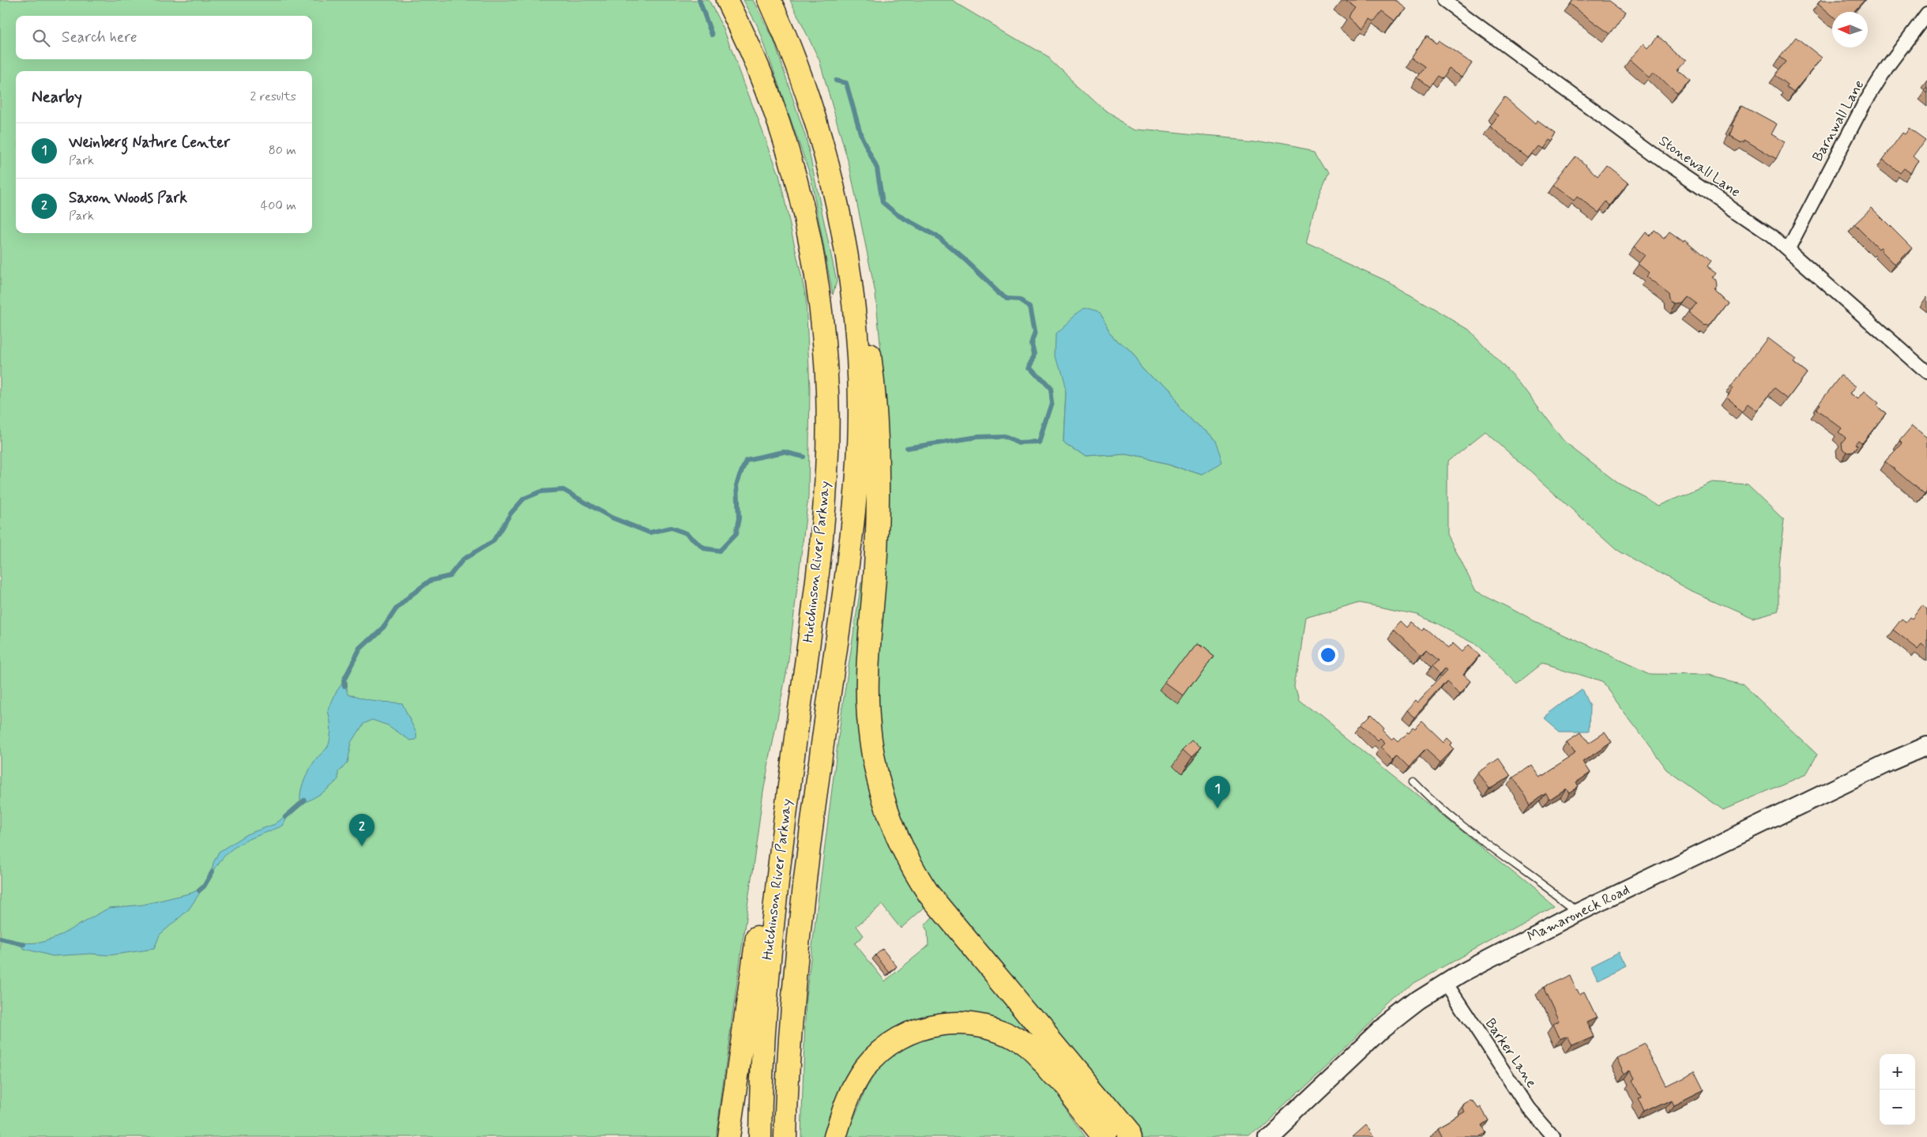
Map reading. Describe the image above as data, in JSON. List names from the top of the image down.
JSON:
{
  "streets": {
    "highway": ["Hutchinson River Parkway"],
    "street": [
      "Barnwall Lane",
      "Stonewall Lane",
      "Mamaroneck Road",
      "Barker Lane"
    ]
  },
  "crossings": [
    ["Barnwall Lane", "Stonewall Lane"],
    ["Mamaroneck Road", "Barker Lane"]
  ],
  "north": "left",
  "page": {
    "search": "Search here",
    "heading": ["Nearby", "2 results"],
    "list": [
      {
        "mark": "1",
        "name": "Weinberg Nature Center",
        "note": "Park",
        "value": "80 m"
      },
      {
        "mark": "2",
        "name": "Saxon Woods Park",
        "note": "Park",
        "value": "400 m"
      }
    ],
    "pins": ["1", "2"],
    "map_buttons": ["+", "−"]
  }
}
